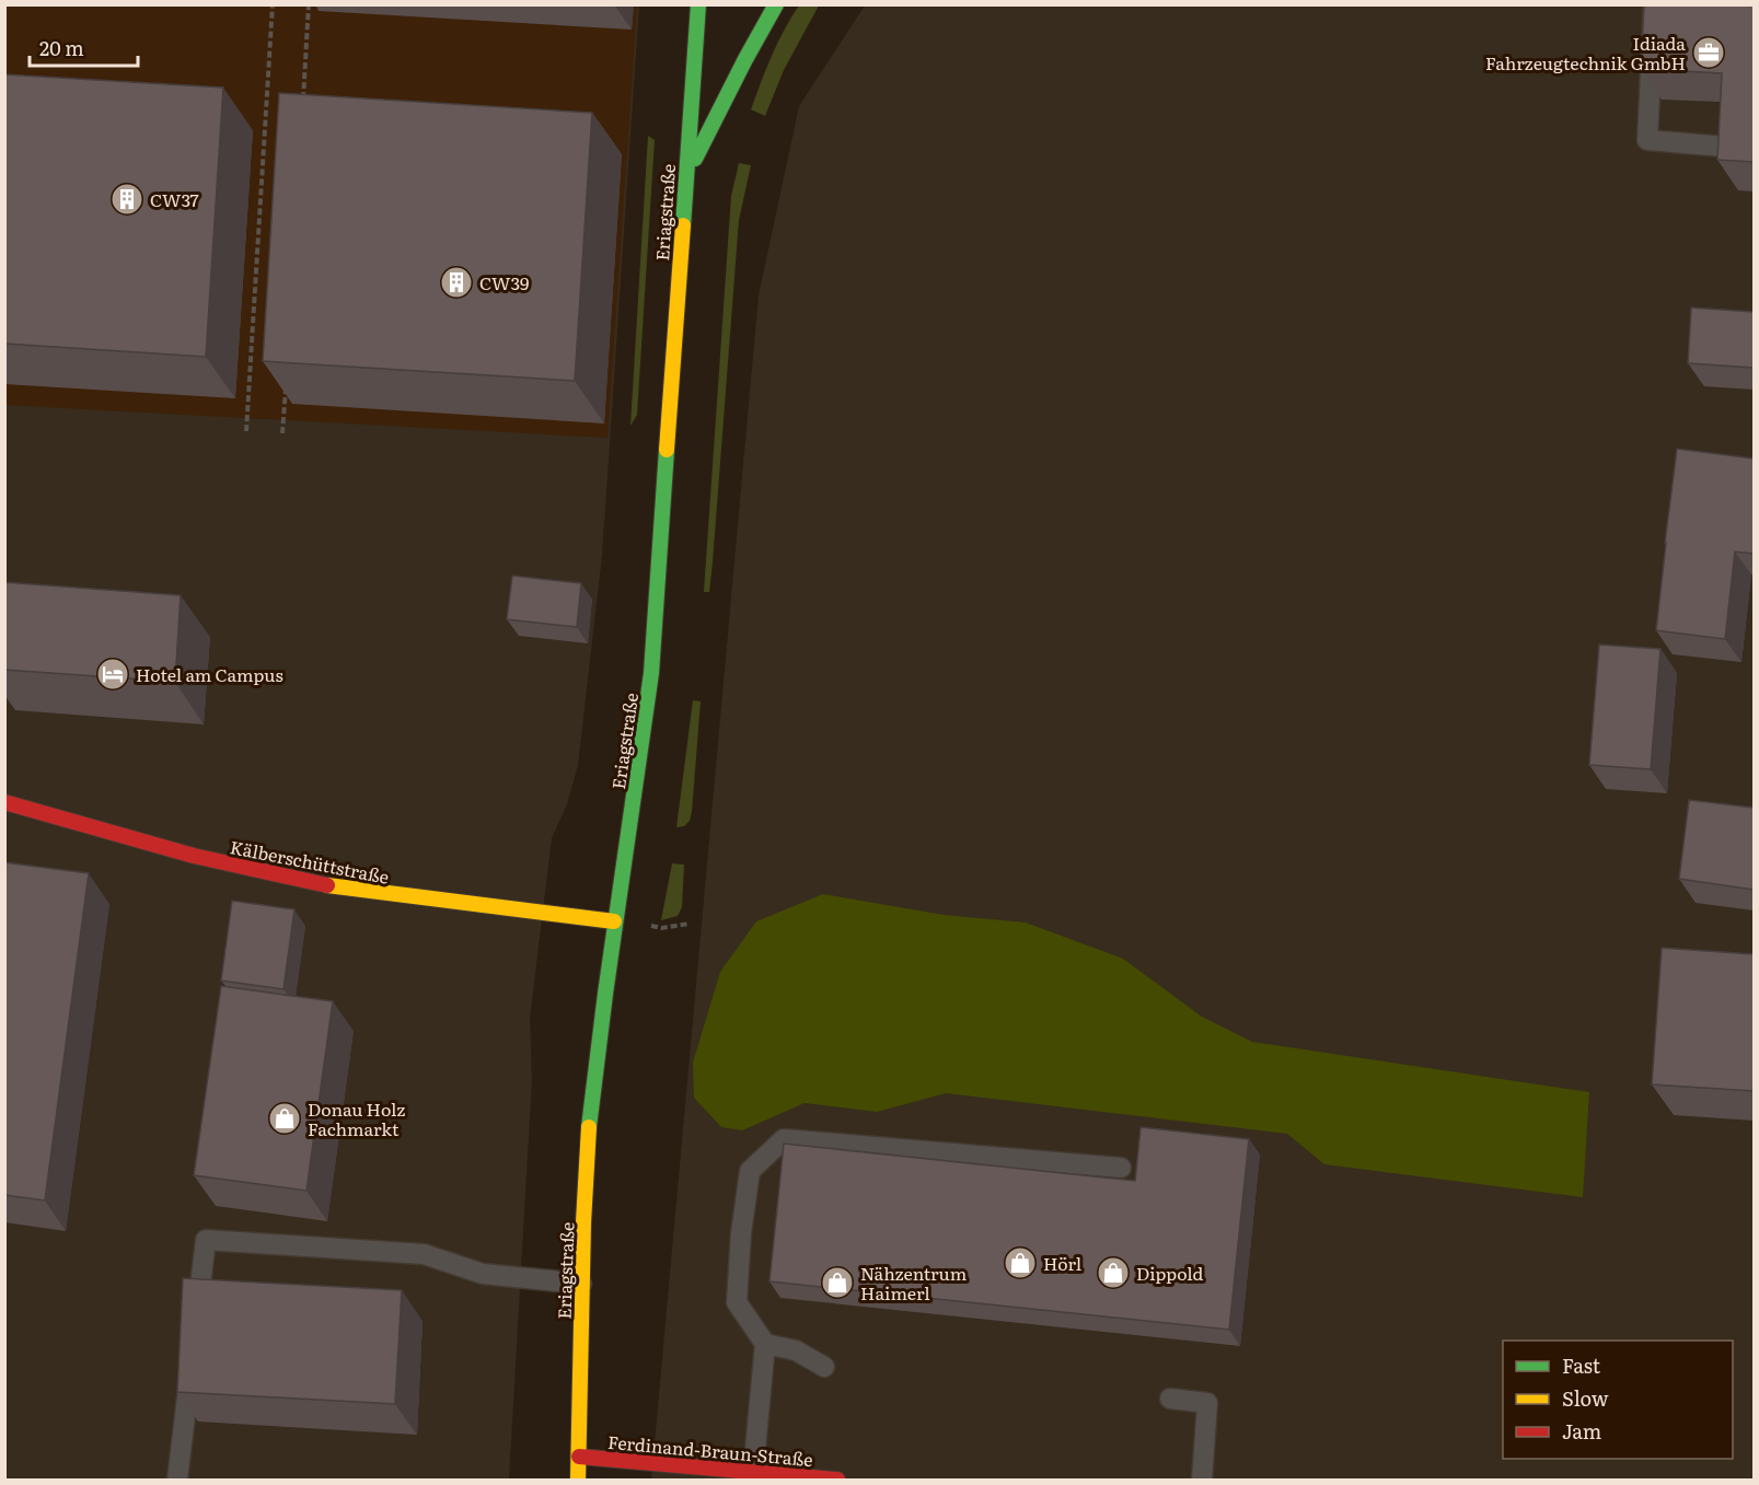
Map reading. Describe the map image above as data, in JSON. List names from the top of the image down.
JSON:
{
  "streets": {
    "street": ["Eriagstraße", "Kälberschüttstraße", "Ferdinand-Braun-Straße"]
  },
  "crossings": [
    ["Eriagstraße", "Kälberschüttstraße"],
    ["Eriagstraße", "Ferdinand-Braun-Straße"]
  ],
  "places": {
    "office": ["Idiada Fahrzeugtechnik GmbH"],
    "building": ["CW37", "CW39"],
    "hotel": ["Hotel am Campus"],
    "shop": [
      "Donau Holz Fachmarkt",
      "Hörl",
      "Dippold",
      "Nähzentrum Haimerl"
    ]
  },
  "legend": ["Fast", "Slow", "Jam"],
  "scale_bar": "20 m"
}
